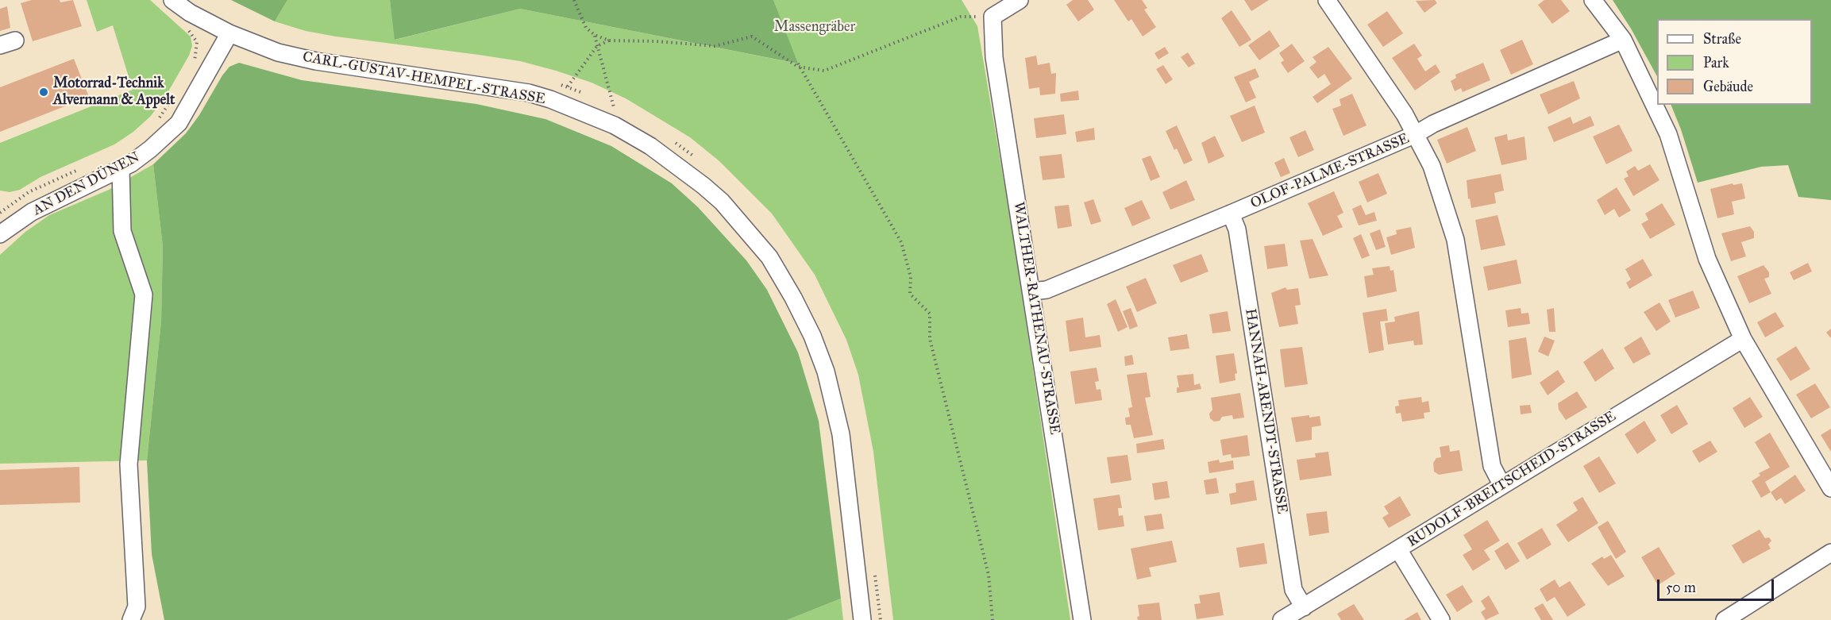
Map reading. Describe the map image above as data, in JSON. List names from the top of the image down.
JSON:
{
  "streets": {
    "street": [
      "CARL-GUSTAV-HEMPEL-STRASSE",
      "OLOF-PALME-STRASSE",
      "AN DEN DÜNEN",
      "WALTHER-RATHENAU-STRASSE",
      "HANNAH-ARENDT-STRASSE",
      "RUDOLF-BREITSCHEID-STRASSE"
    ]
  },
  "crossings": [
    ["CARL-GUSTAV-HEMPEL-STRASSE", "AN DEN DÜNEN"],
    ["OLOF-PALME-STRASSE", "WALTHER-RATHENAU-STRASSE"],
    ["OLOF-PALME-STRASSE", "HANNAH-ARENDT-STRASSE"],
    ["HANNAH-ARENDT-STRASSE", "RUDOLF-BREITSCHEID-STRASSE"]
  ],
  "parks": ["Massengräber"],
  "places": ["Motorrad-Technik Alvermann & Appelt"],
  "legend": ["Straße", "Park", "Gebäude"],
  "scale_bar": "50 m"
}
